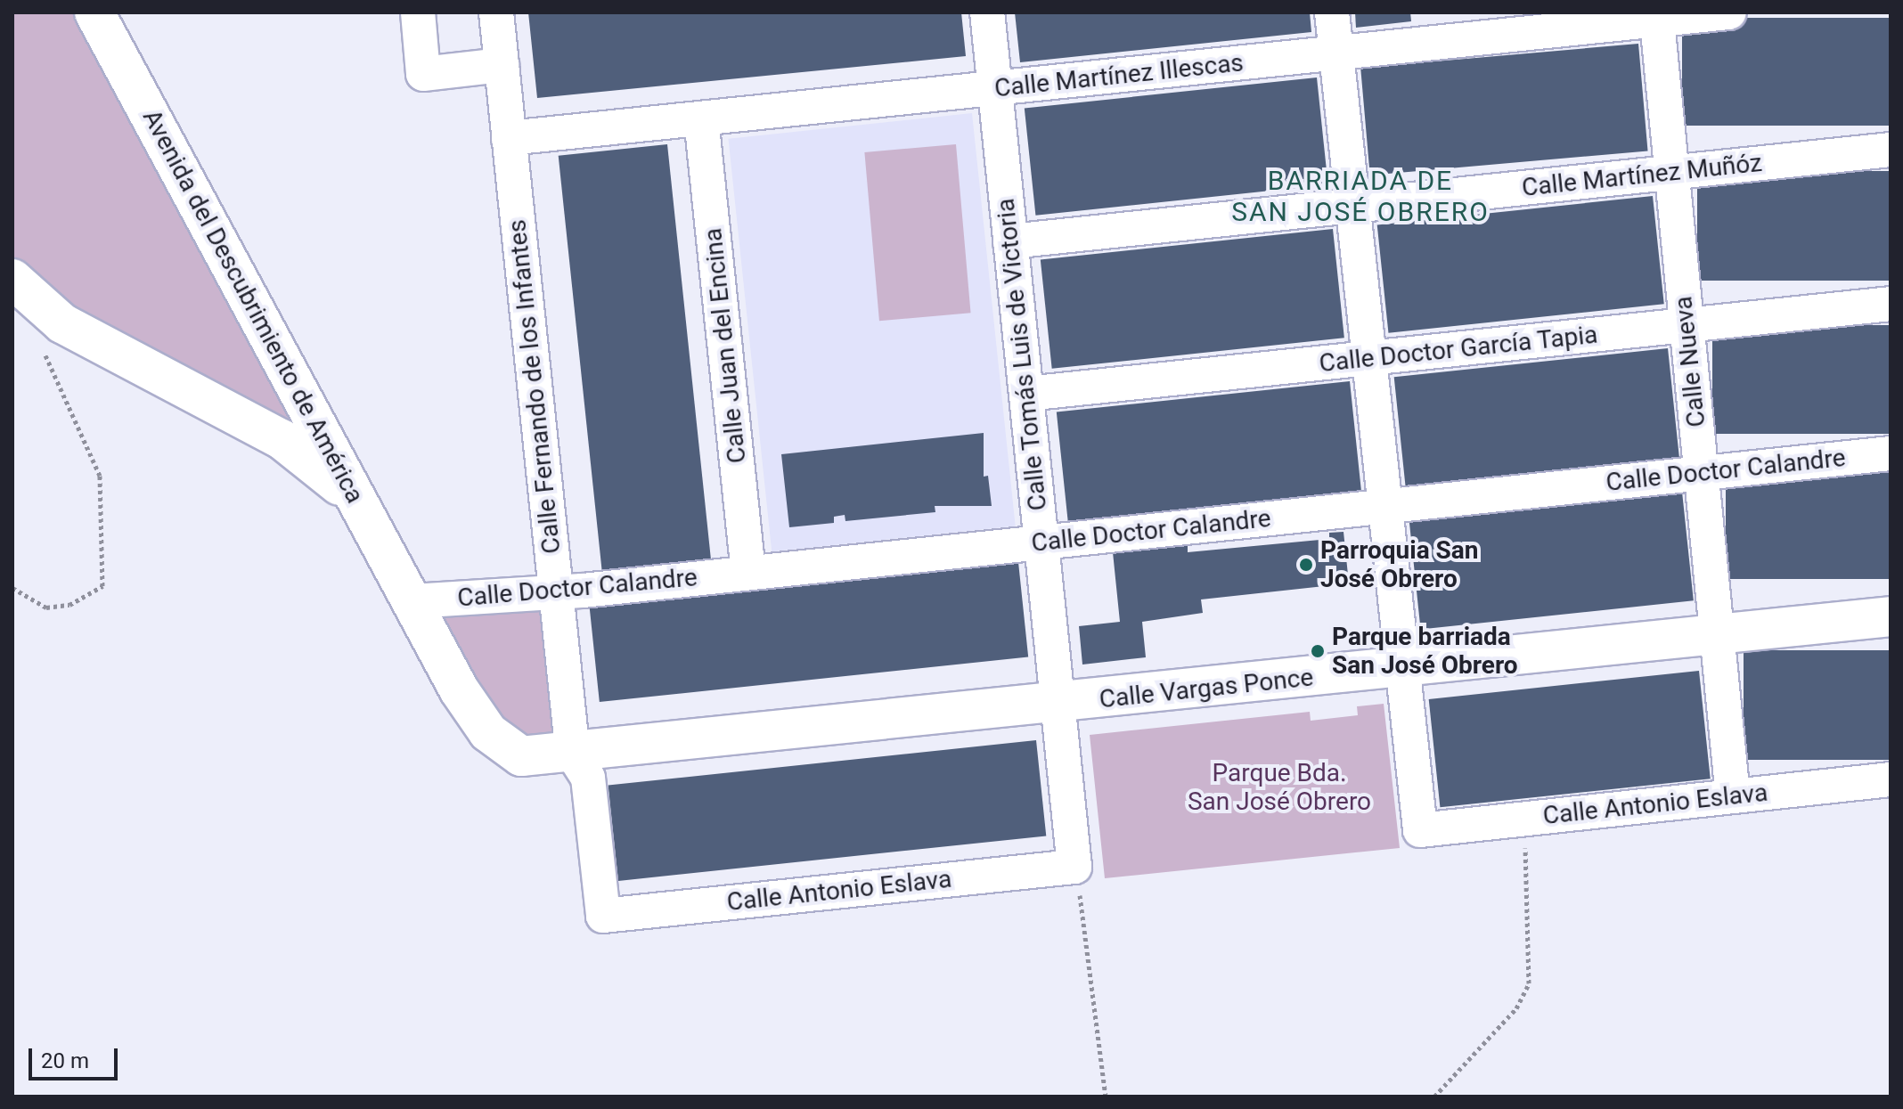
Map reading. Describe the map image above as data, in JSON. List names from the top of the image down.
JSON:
{
  "streets": {
    "street": [
      "Calle Martínez Illescas",
      "Calle Martínez Muñóz",
      "Avenida del Descubrimiento de América",
      "Calle Juan del Encina",
      "Calle Doctor García Tapia",
      "Calle Tomás Luis de Victoria",
      "Calle Nueva",
      "Calle Fernando de los Infantes",
      "Calle Doctor Calandre",
      "Calle Vargas Ponce",
      "Calle Antonio Eslava"
    ]
  },
  "crossings": [
    ["Calle Martínez Illescas", "Calle Juan del Encina"],
    ["Calle Martínez Illescas", "Calle Tomás Luis de Victoria"],
    ["Calle Martínez Illescas", "Calle Nueva"],
    ["Calle Martínez Illescas", "Calle Fernando de los Infantes"],
    ["Calle Martínez Muñóz", "Calle Tomás Luis de Victoria"],
    ["Calle Martínez Muñóz", "Calle Nueva"],
    ["Avenida del Descubrimiento de América", "Calle Doctor Calandre"],
    ["Avenida del Descubrimiento de América", "Calle Vargas Ponce"],
    ["Calle Juan del Encina", "Calle Doctor Calandre"],
    ["Calle Doctor García Tapia", "Calle Tomás Luis de Victoria"],
    ["Calle Doctor García Tapia", "Calle Nueva"],
    ["Calle Tomás Luis de Victoria", "Calle Doctor Calandre"],
    ["Calle Tomás Luis de Victoria", "Calle Vargas Ponce"],
    ["Calle Tomás Luis de Victoria", "Calle Antonio Eslava"],
    ["Calle Nueva", "Calle Doctor Calandre"],
    ["Calle Nueva", "Calle Vargas Ponce"],
    ["Calle Nueva", "Calle Antonio Eslava"],
    ["Calle Fernando de los Infantes", "Calle Doctor Calandre"],
    ["Calle Fernando de los Infantes", "Calle Vargas Ponce"],
    ["Calle Fernando de los Infantes", "Calle Antonio Eslava"],
    ["Calle Vargas Ponce", "Calle Antonio Eslava"]
  ],
  "districts": ["BARRIADA DE SAN JOSÉ OBRERO"],
  "parks": ["Parque Bda. San José Obrero"],
  "places": ["Parroquia San José Obrero", "Parque barriada San José Obrero"],
  "scale_bar": "20 m"
}
